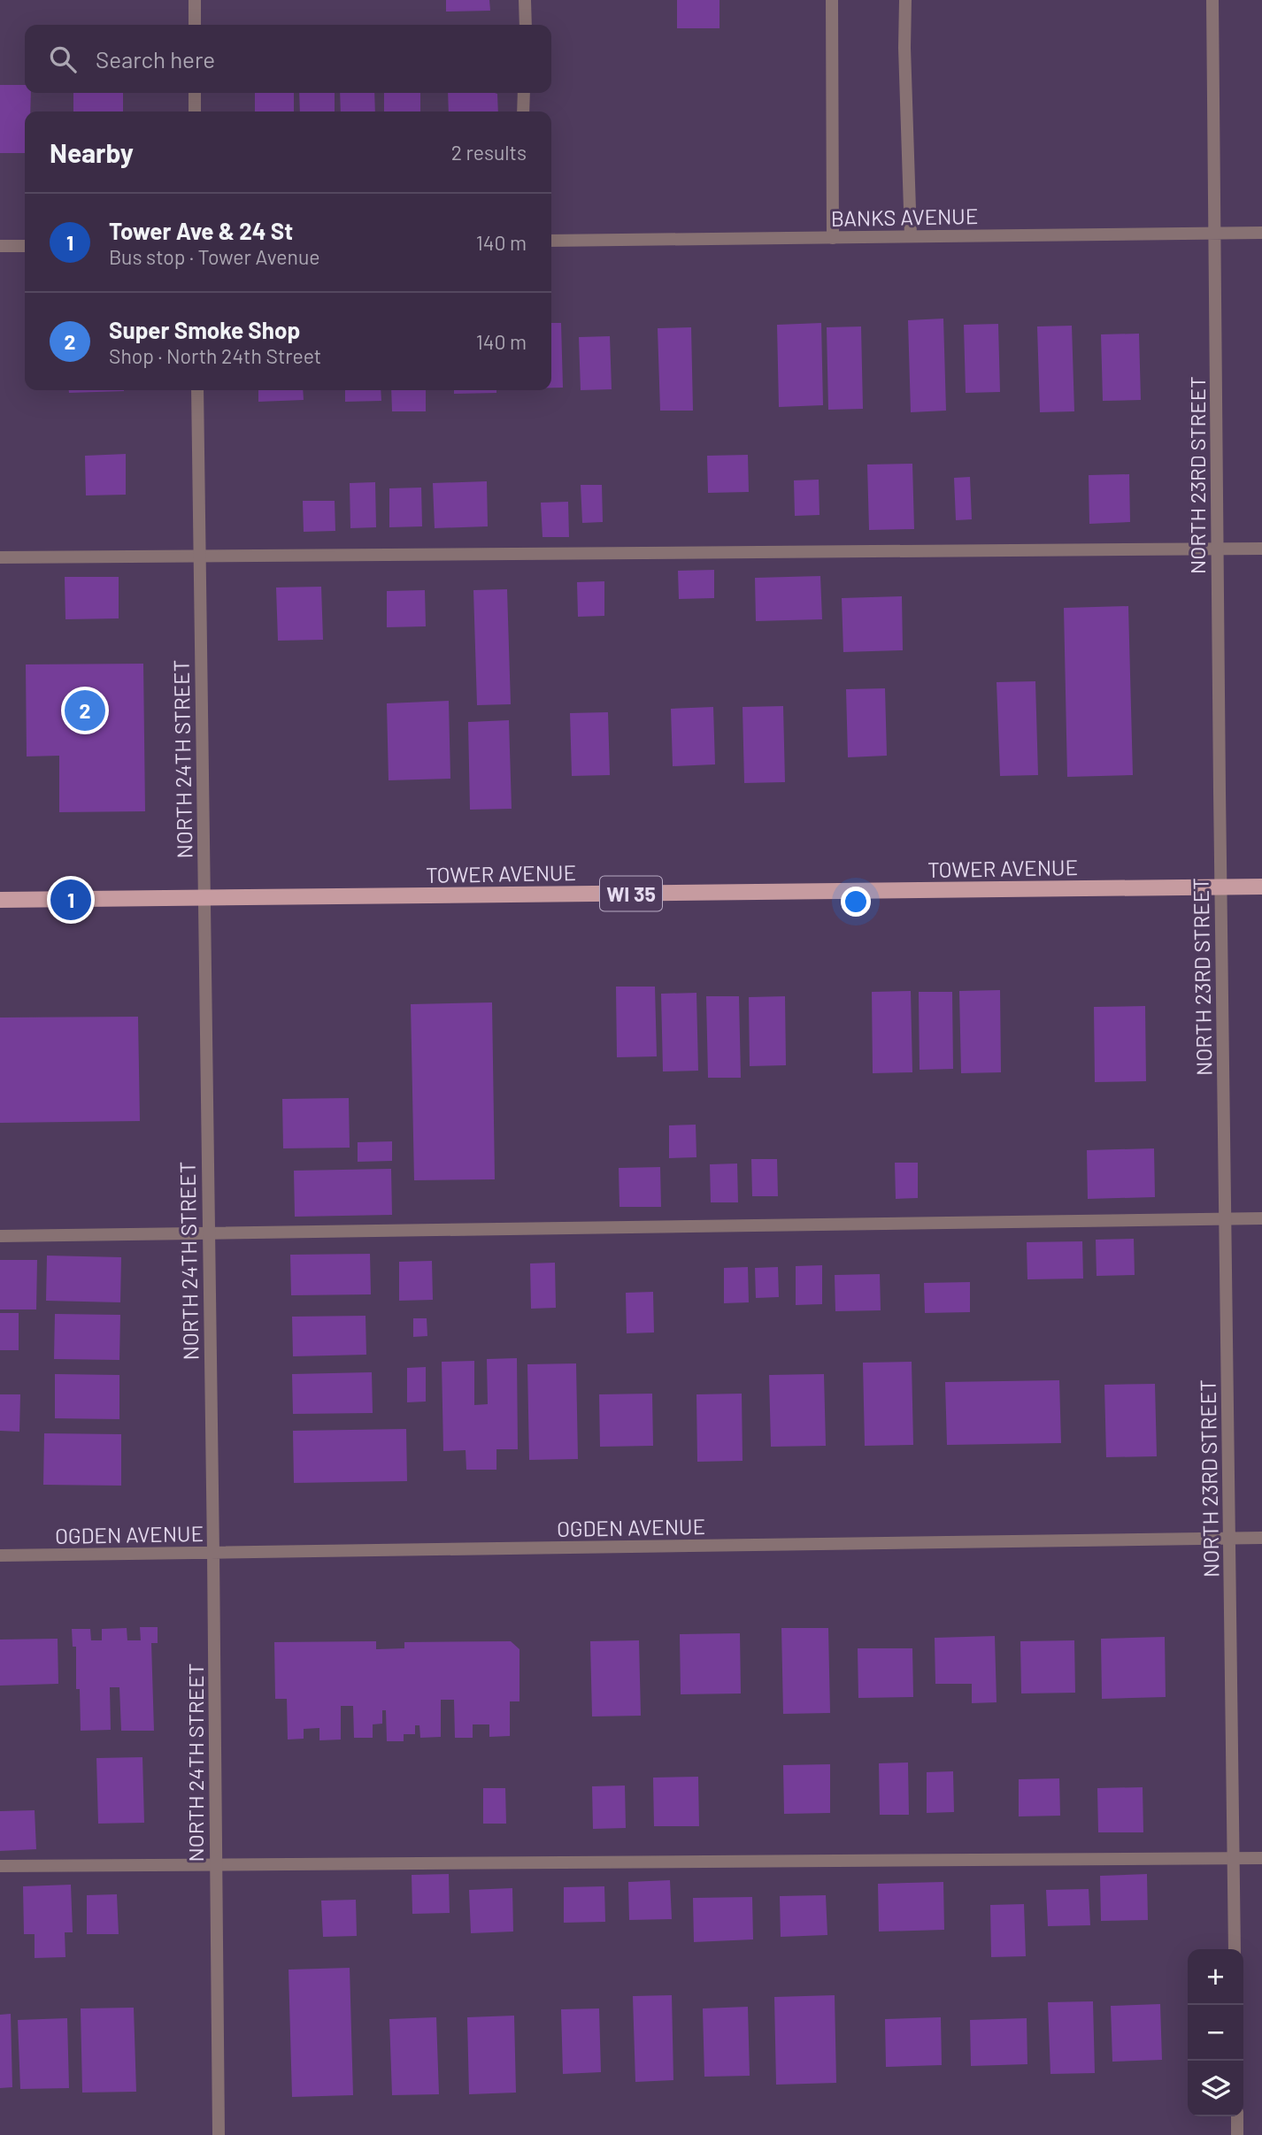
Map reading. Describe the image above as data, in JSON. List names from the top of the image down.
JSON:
{
  "streets": {
    "main road": ["TOWER AVENUE", "WI 35"],
    "street": [
      "BANKS AVENUE",
      "NORTH 23RD STREET",
      "NORTH 24TH STREET",
      "OGDEN AVENUE"
    ]
  },
  "crossings": [
    ["BANKS AVENUE", "NORTH 23RD STREET"],
    ["NORTH 23RD STREET", "TOWER AVENUE"],
    ["NORTH 23RD STREET", "OGDEN AVENUE"],
    ["NORTH 24TH STREET", "TOWER AVENUE"],
    ["NORTH 24TH STREET", "OGDEN AVENUE"]
  ],
  "page": {
    "search": "Search here",
    "heading": ["Nearby", "2 results"],
    "list": [
      {
        "mark": "1",
        "name": "Tower Ave & 24 St",
        "note": "Bus stop · Tower Avenue",
        "value": "140 m"
      },
      {
        "mark": "2",
        "name": "Super Smoke Shop",
        "note": "Shop · North 24th Street",
        "value": "140 m"
      }
    ],
    "pins": ["2", "1"],
    "map_buttons": ["+", "−"]
  }
}
